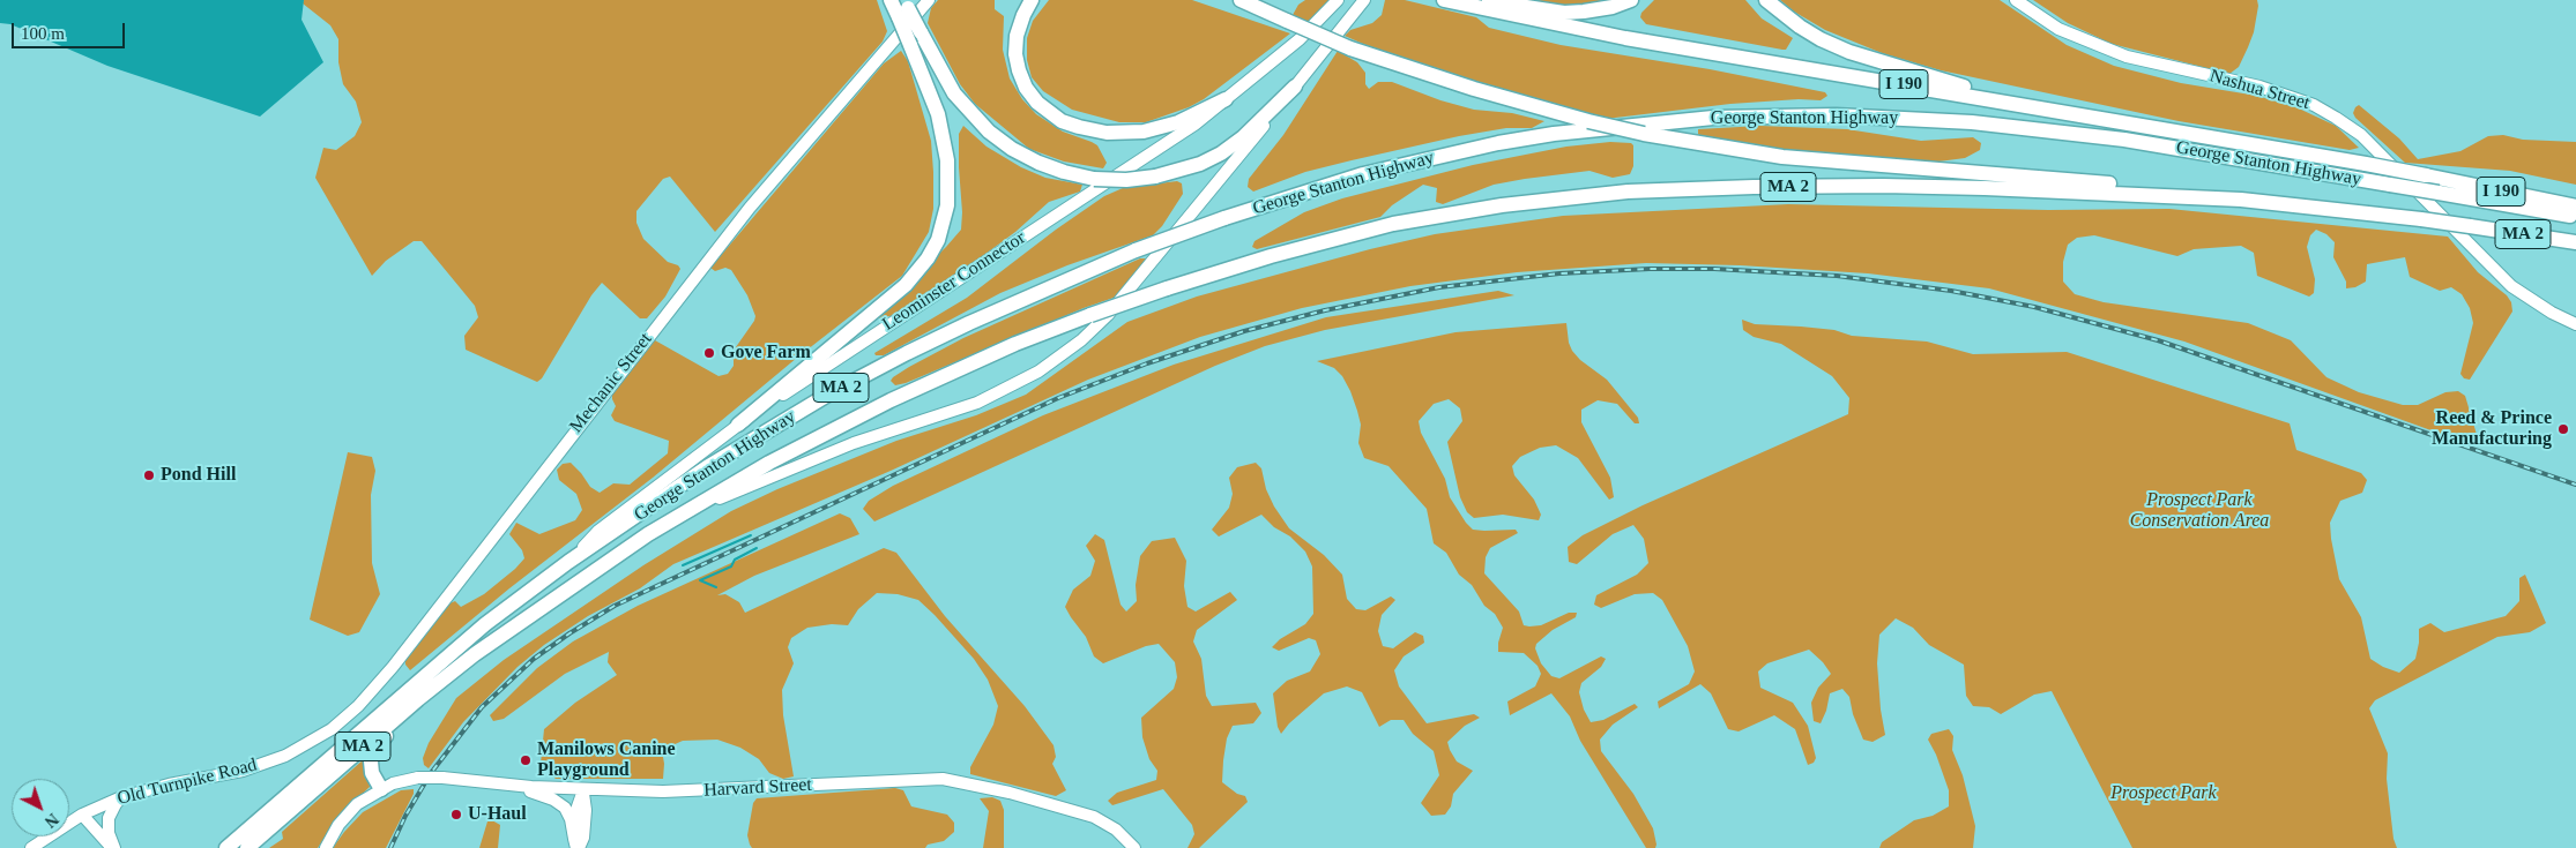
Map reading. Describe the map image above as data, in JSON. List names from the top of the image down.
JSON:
{
  "streets": {
    "highway": ["I 190", "George Stanton Highway", "MA 2"],
    "main road": [
      "Nashua Street",
      "Leominster Connector",
      "Mechanic Street",
      "Old Turnpike Road",
      "Harvard Street"
    ]
  },
  "crossings": [
    ["George Stanton Highway", "Leominster Connector"],
    ["Mechanic Street", "Old Turnpike Road"]
  ],
  "parks": ["Prospect Park Conservation Area", "Prospect Park"],
  "places": [
    "Gove Farm",
    "Reed & Prince Manufacturing",
    "Pond Hill",
    "Manilows Canine Playground",
    "U-Haul"
  ],
  "scale_bar": "100 m",
  "north": "bottom right"
}
